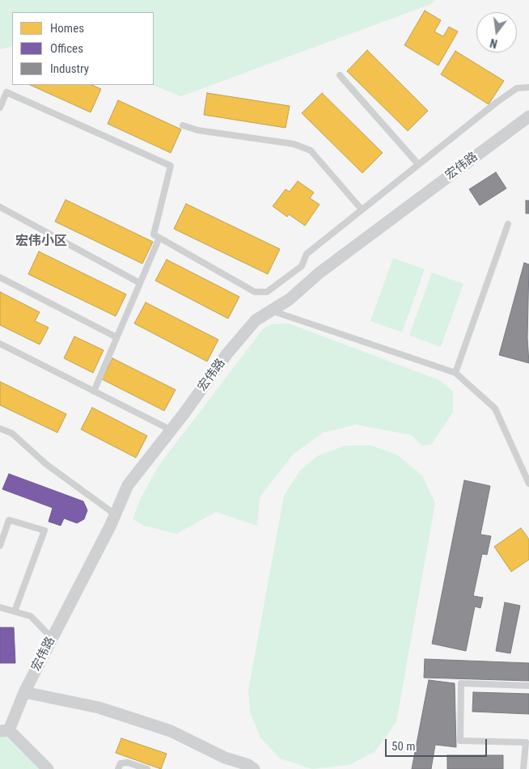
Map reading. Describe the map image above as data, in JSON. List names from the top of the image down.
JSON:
{
  "streets": {
    "street": ["宏伟路"]
  },
  "districts": ["宏伟小区"],
  "legend": ["Homes", "Offices", "Industry"],
  "scale_bar": "50 m",
  "north": "bottom"
}
